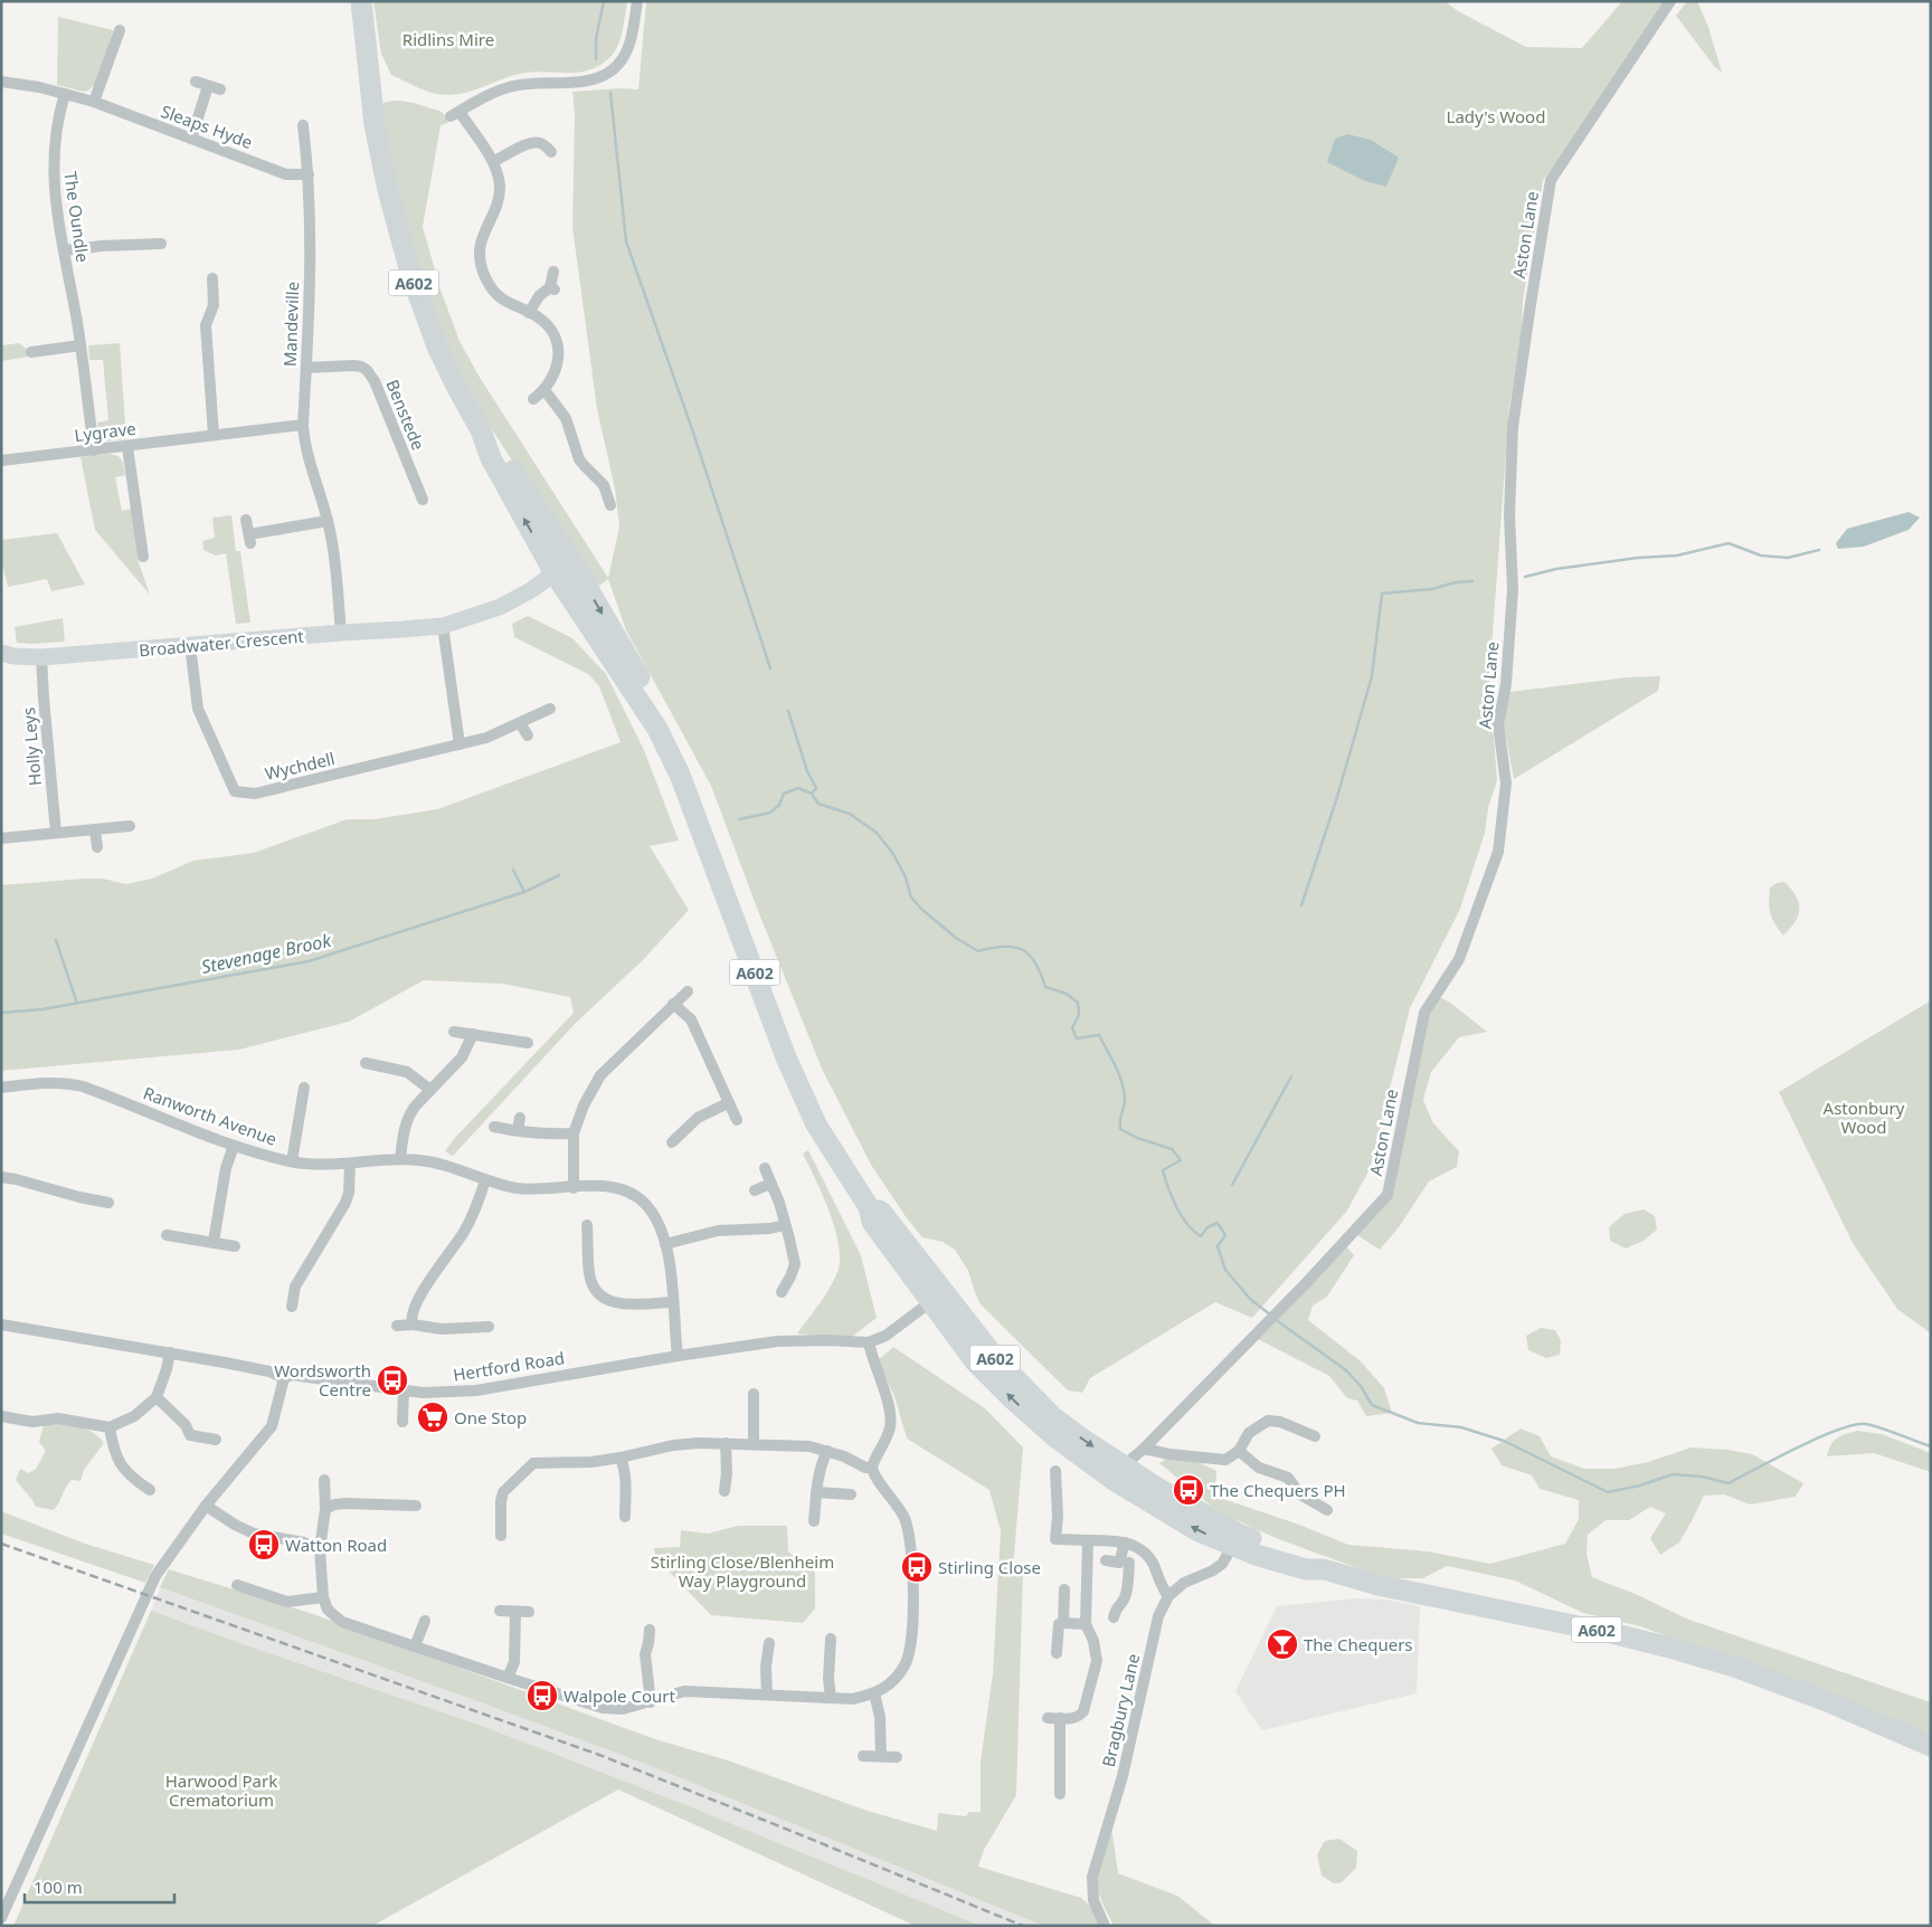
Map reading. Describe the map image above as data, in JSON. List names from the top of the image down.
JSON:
{
  "streets": {
    "highway": ["A602"],
    "street": [
      "Sleaps Hyde",
      "The Oundle",
      "Aston Lane",
      "Mandeville",
      "Benstede",
      "Lygrave",
      "Broadwater Crescent",
      "Holly Leys",
      "Wychdell",
      "Ranworth Avenue",
      "Hertford Road",
      "Bragbury Lane"
    ]
  },
  "crossings": [
    ["Sleaps Hyde", "The Oundle"],
    ["Sleaps Hyde", "Mandeville"],
    ["The Oundle", "Lygrave"],
    ["Aston Lane", "A602"],
    ["A602", "Broadwater Crescent"],
    ["Mandeville", "Benstede"],
    ["Mandeville", "Lygrave"],
    ["Mandeville", "Broadwater Crescent"],
    ["Broadwater Crescent", "Holly Leys"],
    ["Broadwater Crescent", "Wychdell"],
    ["Ranworth Avenue", "Hertford Road"]
  ],
  "water": ["Stevenage Brook"],
  "parks": [
    "Ridlins Mire",
    "Lady's Wood",
    "Astonbury Wood",
    "Stirling Close/Blenheim Way Playground",
    "Harwood Park Crematorium"
  ],
  "places": {
    "bus stop": [
      "Wordsworth Centre",
      "The Chequers PH",
      "Watton Road",
      "Stirling Close",
      "Walpole Court"
    ],
    "supermarket": ["One Stop"],
    "bar": ["The Chequers"]
  },
  "scale_bar": "100 m"
}
